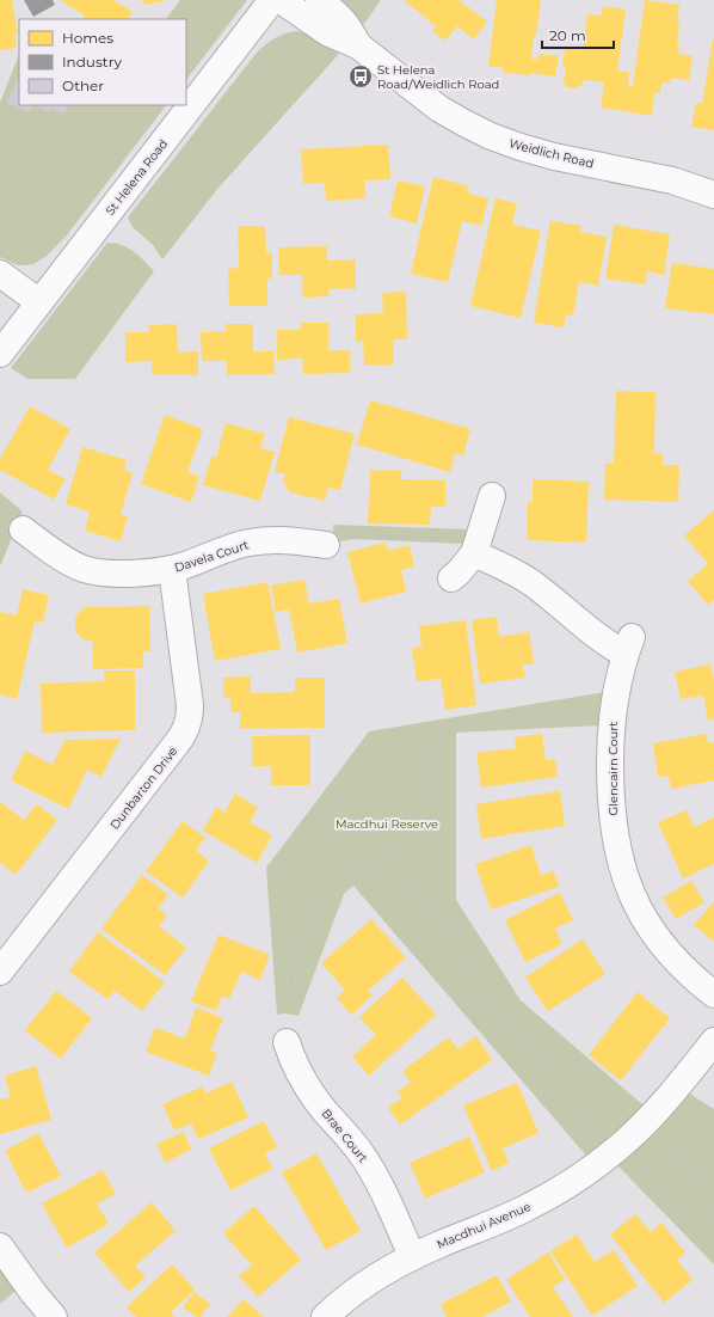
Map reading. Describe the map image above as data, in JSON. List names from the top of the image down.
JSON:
{
  "streets": {
    "street": [
      "Weidlich Road",
      "St Helena Road",
      "Davela Court",
      "Glencairn Court",
      "Dunbarton Drive",
      "Brae Court",
      "Macdhui Avenue"
    ]
  },
  "crossings": [
    ["Davela Court", "Dunbarton Drive"],
    ["Brae Court", "Macdhui Avenue"]
  ],
  "parks": ["Macdhui Reserve"],
  "places": {
    "bus stop": ["St Helena Road/Weidlich Road"]
  },
  "legend": ["Homes", "Industry", "Other"],
  "scale_bar": "20 m"
}
